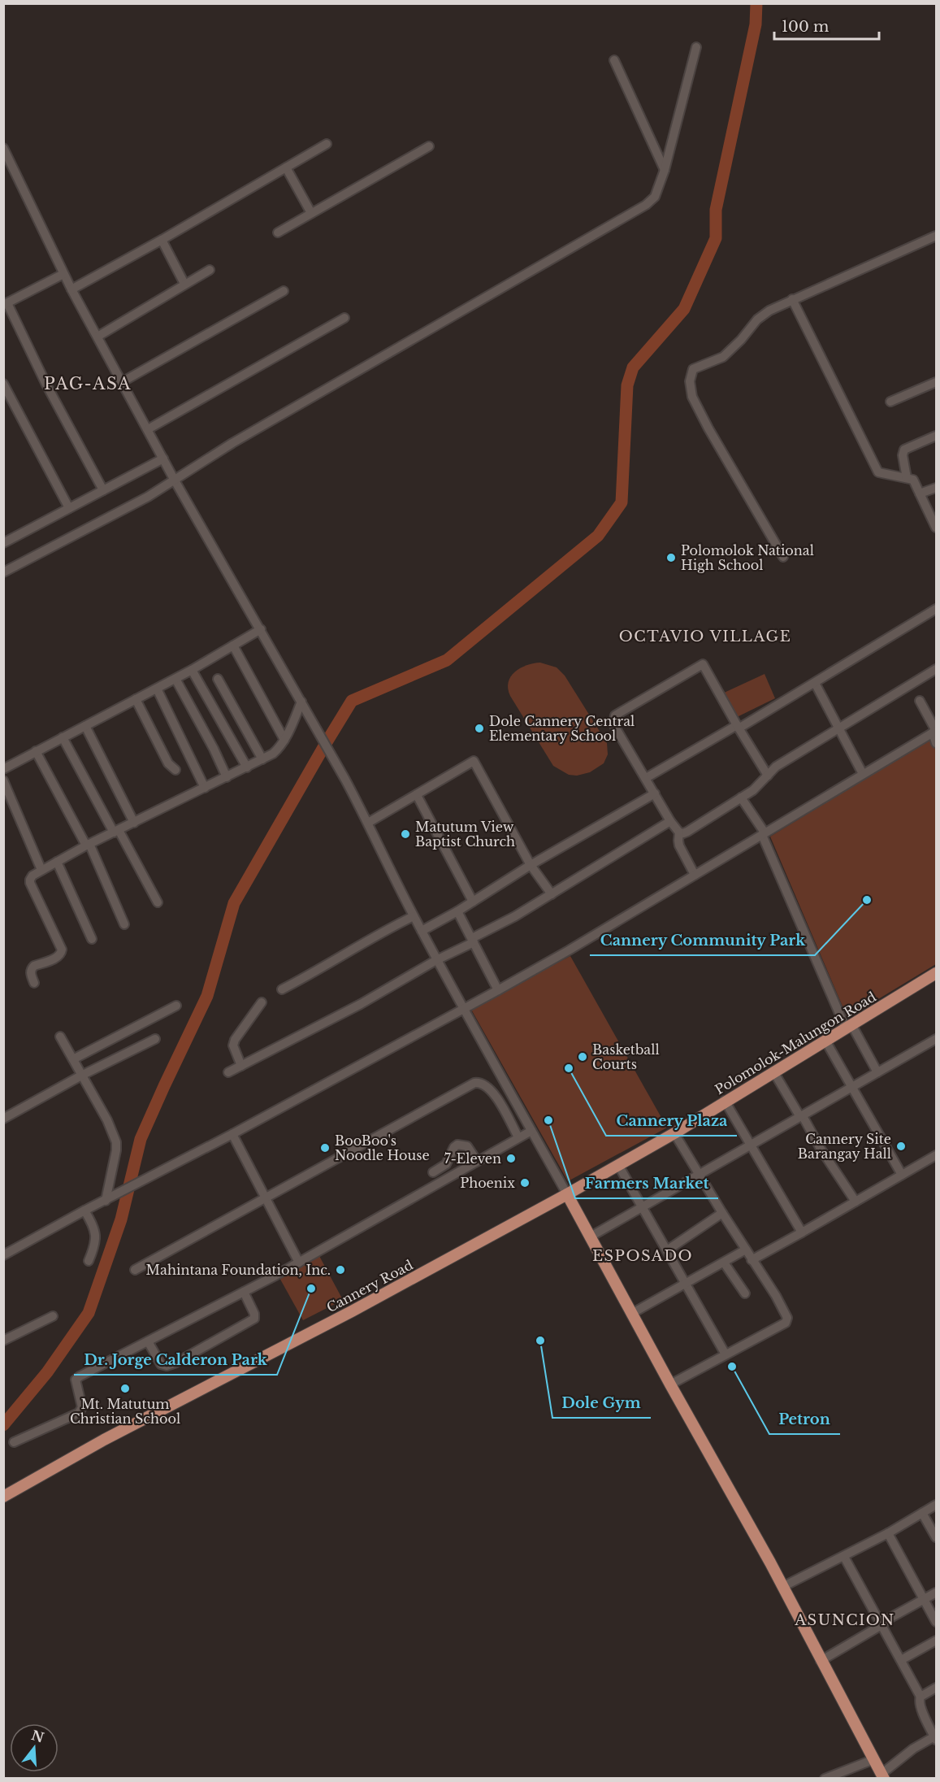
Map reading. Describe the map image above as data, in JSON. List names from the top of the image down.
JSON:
{
  "streets": {
    "main road": ["Polomolok-Malungon Road", "Cannery Road"]
  },
  "crossings": [
    ["Polomolok-Malungon Road", "Cannery Road"]
  ],
  "districts": [
    "PAG-ASA",
    "OCTAVIO VILLAGE",
    "ESPOSADO",
    "ASUNCION"
  ],
  "places": [
    "Polomolok National High School",
    "Dole Cannery Central Elementary School",
    "Matutum View Baptist Church",
    "Cannery Community Park",
    "Basketball Courts",
    "Cannery Plaza",
    "Farmers Market",
    "Cannery Site Barangay Hall",
    "BooBoo's Noodle House",
    "7-Eleven",
    "Phoenix",
    "Mahintana Foundation, Inc.",
    "Dr. Jorge Calderon Park",
    "Dole Gym",
    "Petron",
    "Mt. Matutum Christian School"
  ],
  "scale_bar": "100 m",
  "north": "top"
}
